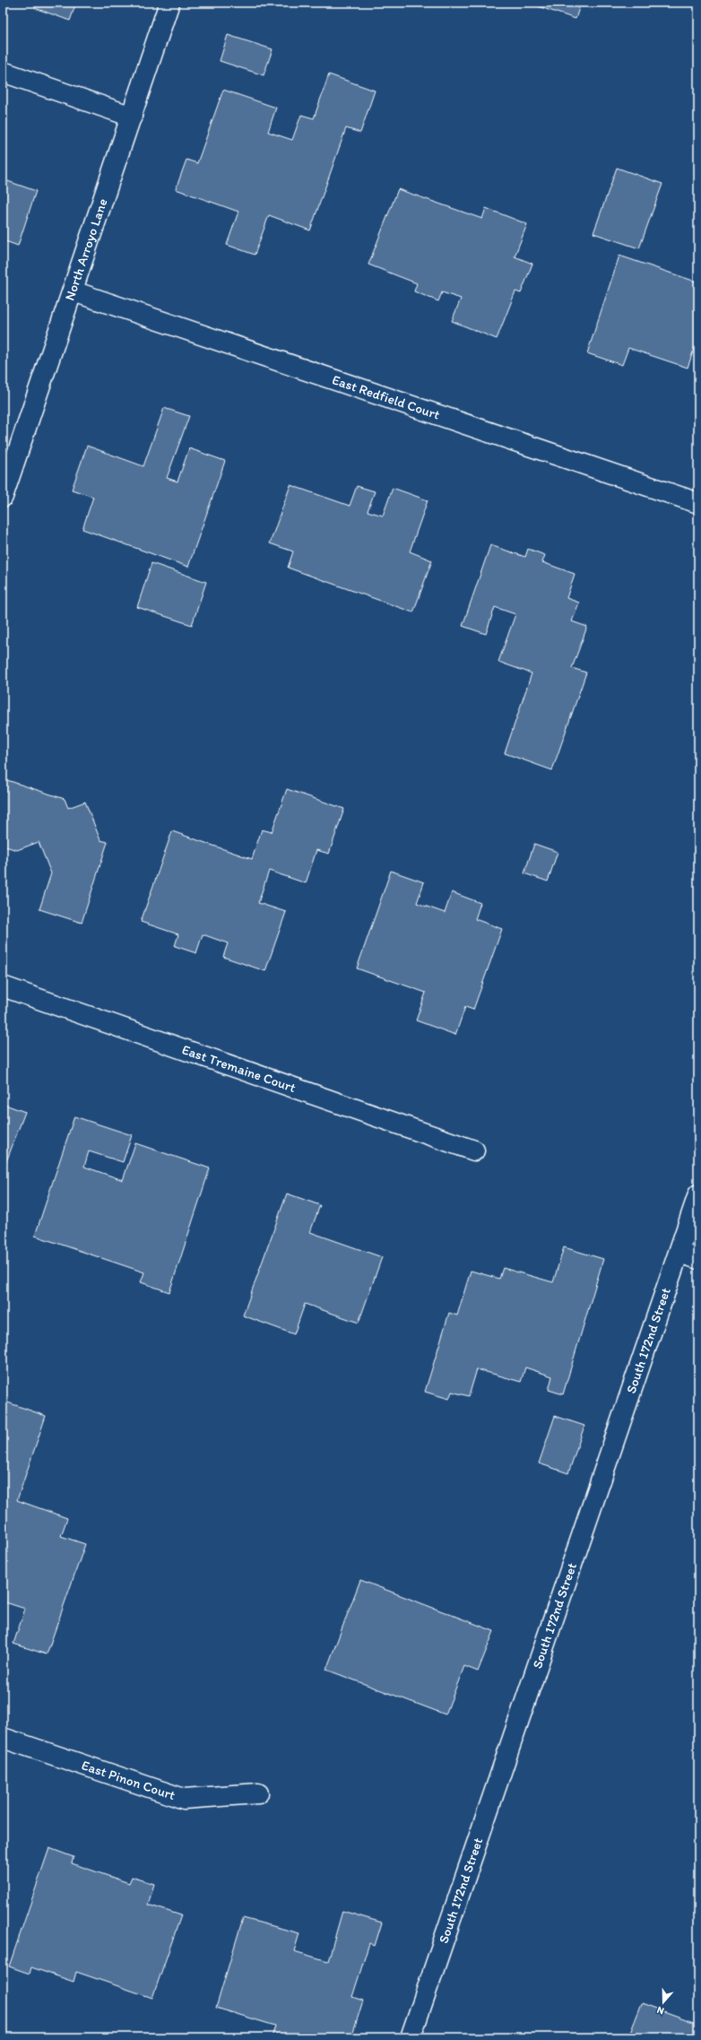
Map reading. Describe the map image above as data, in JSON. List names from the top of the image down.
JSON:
{
  "streets": {
    "street": [
      "North Arroyo Lane",
      "East Redfield Court",
      "East Tremaine Court",
      "South 172nd Street",
      "East Pinon Court"
    ]
  },
  "crossings": [
    ["North Arroyo Lane", "East Redfield Court"]
  ],
  "north": "bottom"
}
